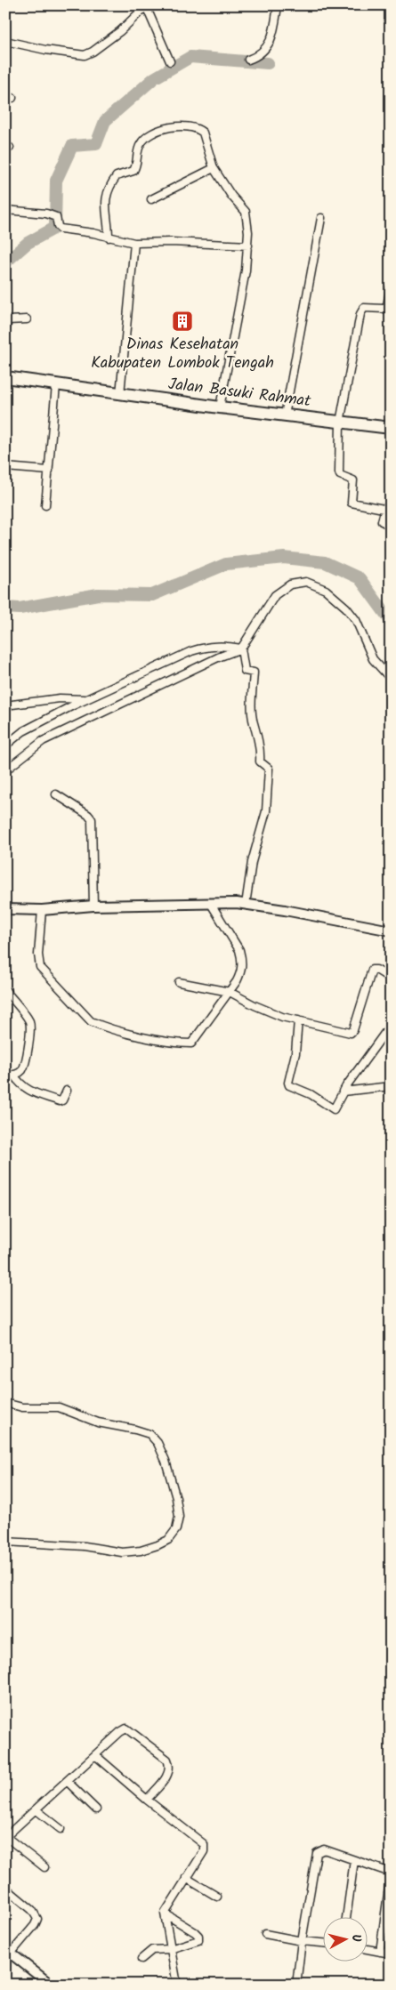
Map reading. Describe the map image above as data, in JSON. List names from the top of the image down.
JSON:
{
  "streets": {
    "main road": ["Jalan Basuki Rahmat"]
  },
  "places": {
    "building": ["Dinas Kesehatan Kabupaten Lombok Tengah"]
  },
  "north": "right"
}
